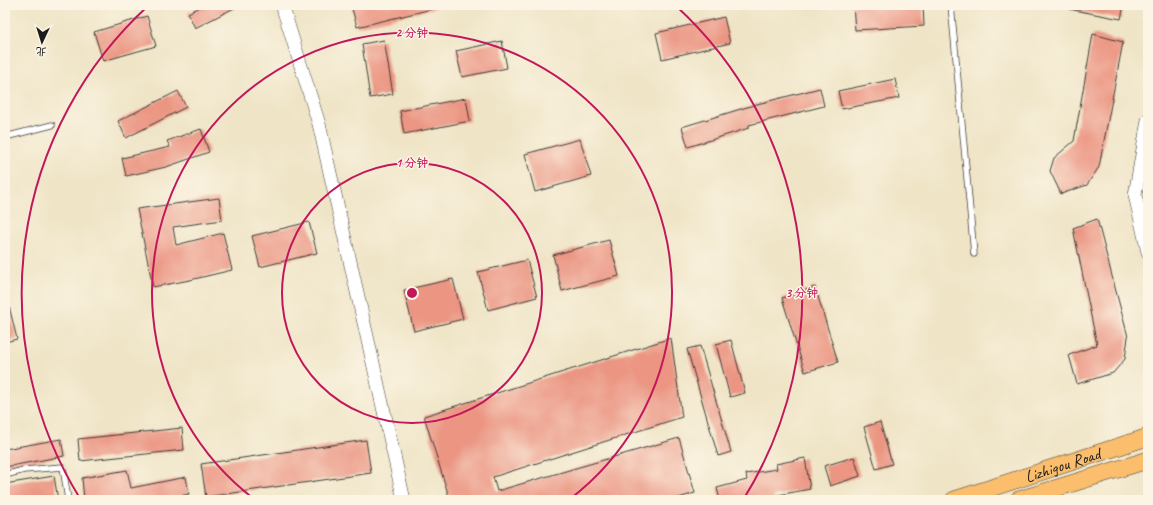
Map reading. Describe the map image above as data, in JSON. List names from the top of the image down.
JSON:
{
  "streets": {
    "main road": ["Lizhigou Road"]
  },
  "north": "bottom",
  "rings": ["2 分钟", "1 分钟", "3 分钟"]
}
